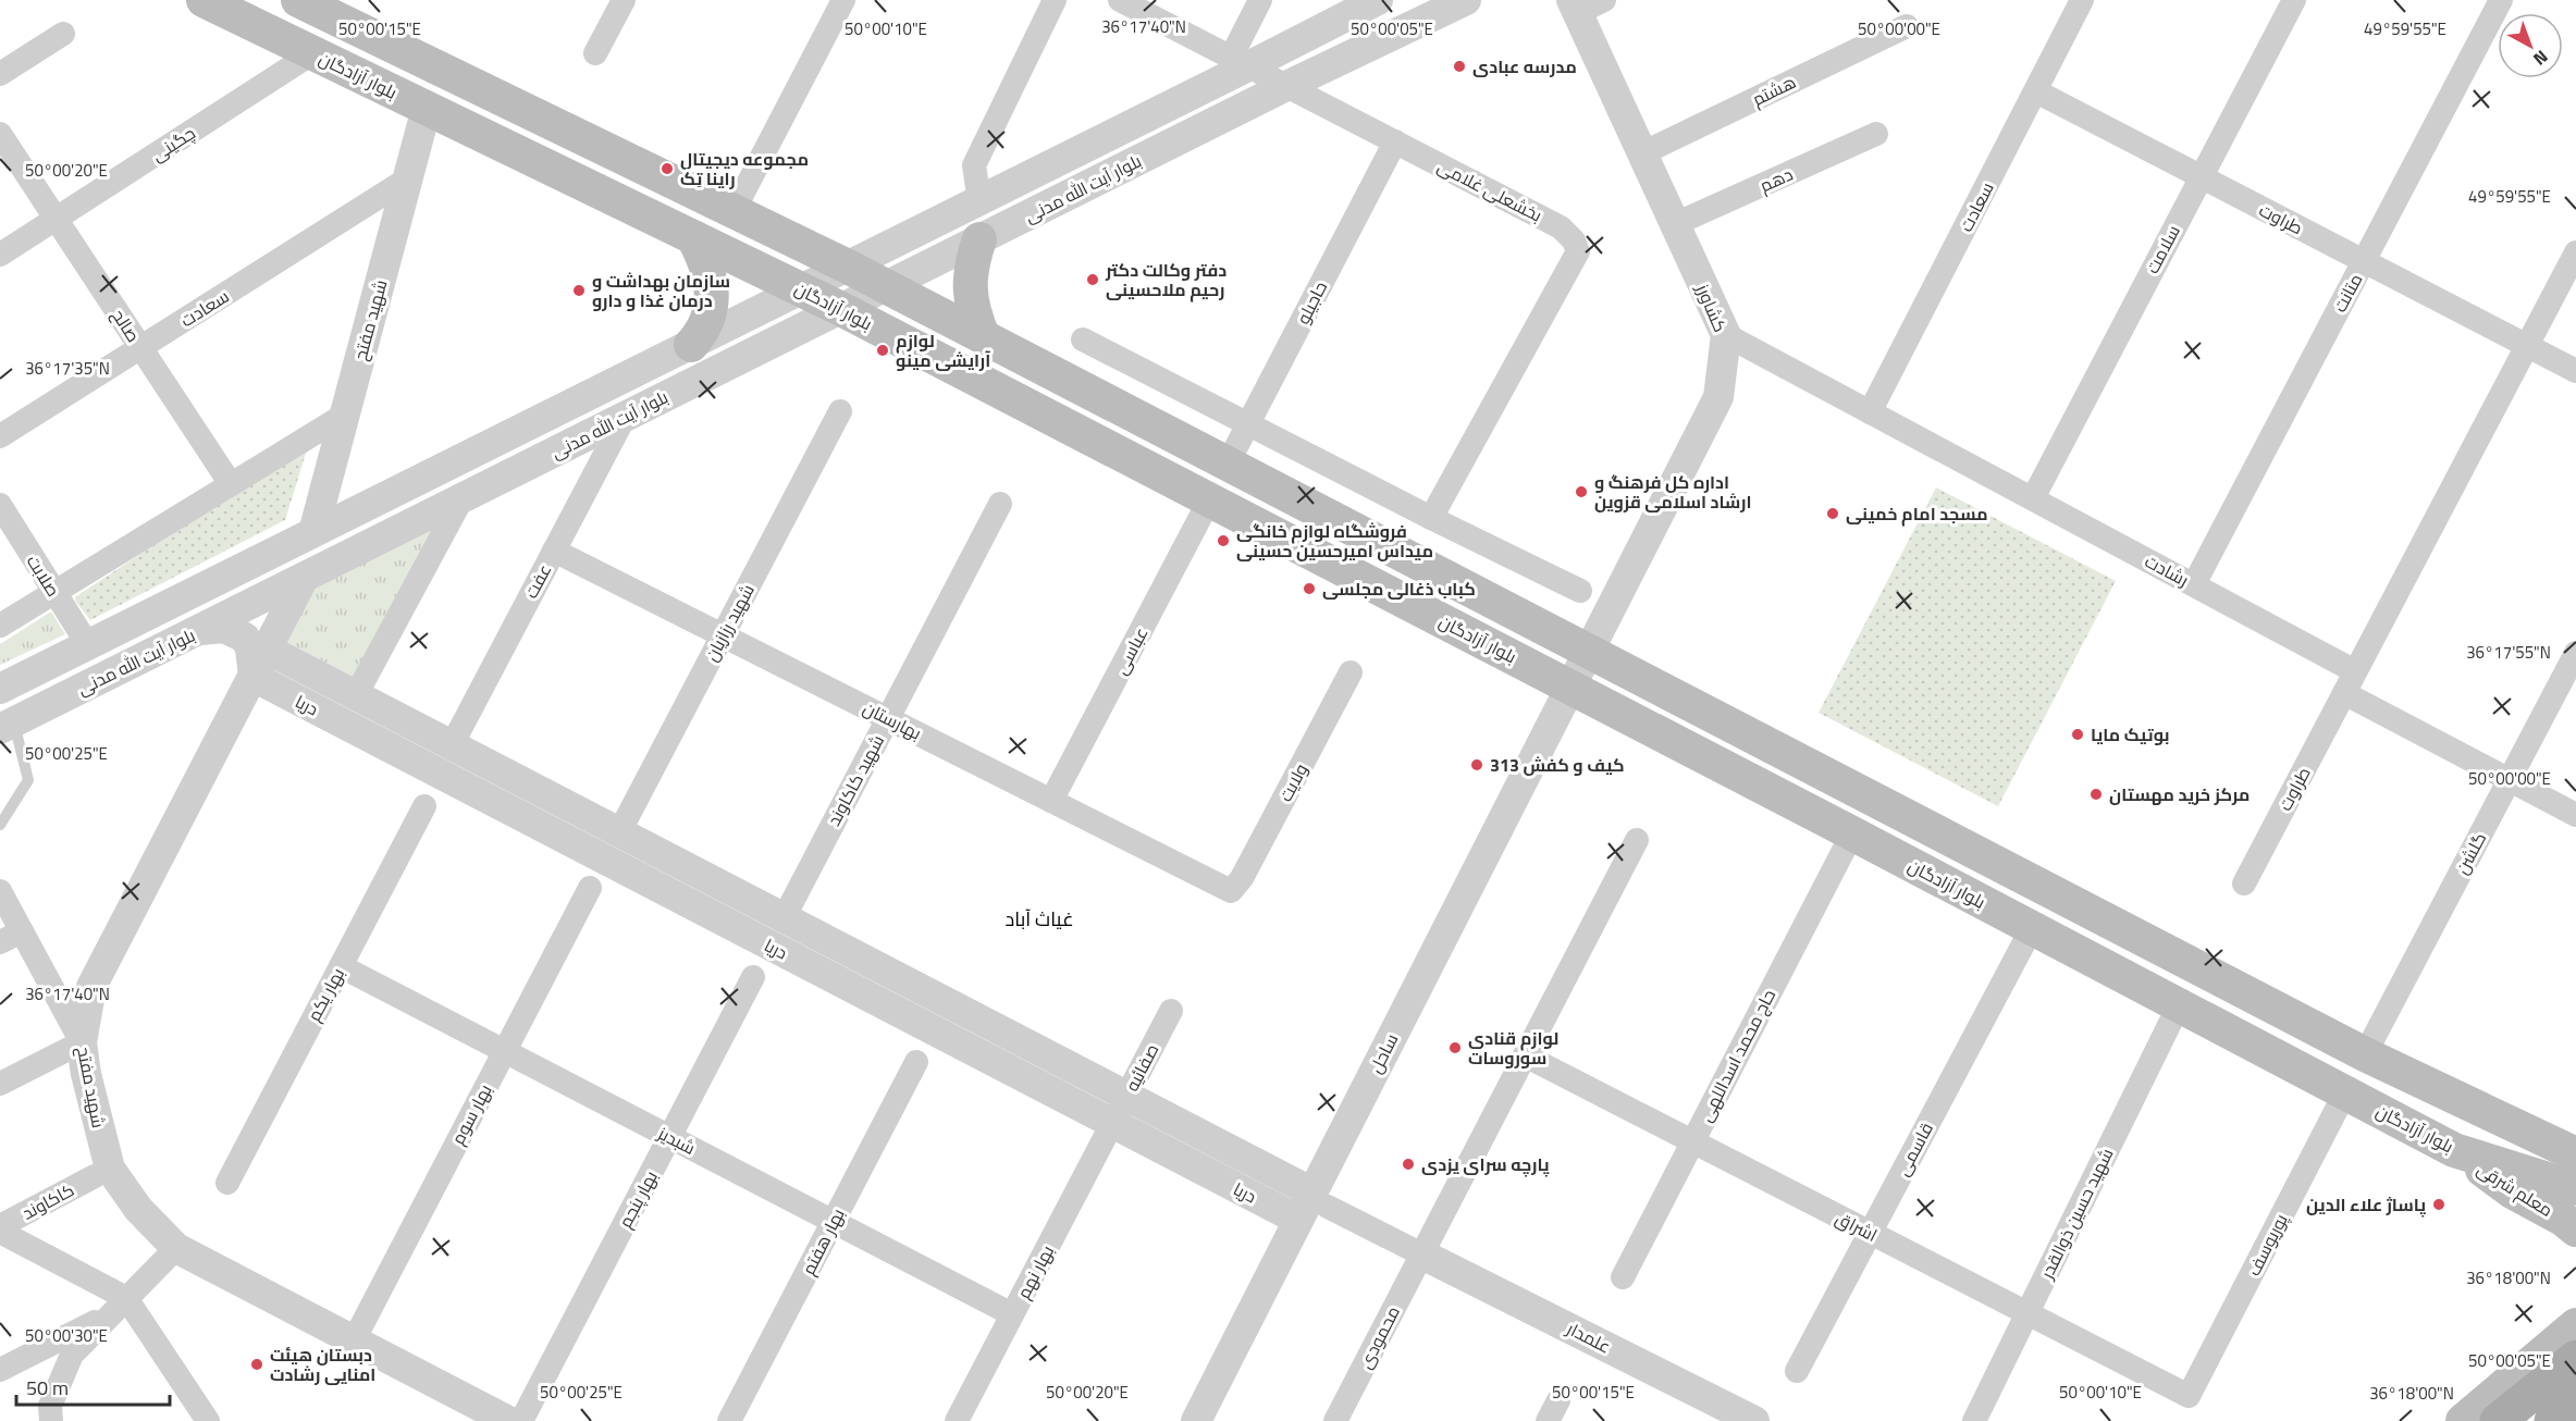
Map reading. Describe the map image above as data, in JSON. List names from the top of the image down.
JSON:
{
  "streets": {
    "main road": ["بلوار آزادگان", "معلم شرقی"],
    "street": [
      "هشتم",
      "چگینی",
      "دهم",
      "بلوار آیت الله مدنی",
      "بخشعلی غلامی",
      "سعادت",
      "طراوت",
      "سلامت",
      "متانت",
      "حاجیلو",
      "کشاورز",
      "شهید مفتح",
      "صالح",
      "رشادت",
      "صلابت",
      "عفت",
      "شهید رزازیان",
      "عباسی",
      "دریا",
      "بهارستان",
      "شهید کاکاوند",
      "ولایت",
      "گلشن",
      "بهار یکم",
      "ساحل",
      "حاج محمد اسداللهی",
      "صفائیه",
      "بهار سوم",
      "شبدیز",
      "قاسمی",
      "بهار پنجم",
      "کاکاوند",
      "شهید حسین ذوالقدر",
      "اشراق",
      "بهار هفتم",
      "پوریوسف",
      "بهار نهم",
      "محمودی",
      "علمدار"
    ]
  },
  "crossings": [
    ["بلوار آزادگان", "چگینی"],
    ["بلوار آزادگان", "بلوار آیت الله مدنی"],
    ["بلوار آزادگان", "کشاورز"],
    ["بلوار آزادگان", "شهید مفتح"],
    ["بلوار آزادگان", "عباسی"],
    ["بلوار آزادگان", "ساحل"],
    ["بلوار آزادگان", "حاج محمد اسداللهی"],
    ["بلوار آزادگان", "قاسمی"],
    ["بلوار آزادگان", "معلم شرقی"],
    ["بلوار آزادگان", "شهید حسین ذوالقدر"],
    ["بلوار آزادگان", "پوریوسف"],
    ["هشتم", "کشاورز"],
    ["چگینی", "صالح"],
    ["دهم", "کشاورز"],
    ["بلوار آیت الله مدنی", "بخشعلی غلامی"],
    ["بلوار آیت الله مدنی", "شهید مفتح"],
    ["بلوار آیت الله مدنی", "صلابت"],
    ["بلوار آیت الله مدنی", "عفت"],
    ["بخشعلی غلامی", "حاجیلو"],
    ["سعادت", "طراوت"],
    ["سعادت", "شهید مفتح"],
    ["سعادت", "صالح"],
    ["سعادت", "رشادت"],
    ["طراوت", "سلامت"],
    ["طراوت", "متانت"],
    ["سلامت", "رشادت"],
    ["متانت", "رشادت"],
    ["کشاورز", "رشادت"],
    ["کشاورز", "ساحل"],
    ["شهید مفتح", "دریا"],
    ["شهید مفتح", "بهار سوم"],
    ["عفت", "دریا"],
    ["عفت", "بهارستان"],
    ["شهید رزازیان", "دریا"],
    ["شهید رزازیان", "بهارستان"],
    ["عباسی", "بهارستان"],
    ["دریا", "شهید کاکاوند"],
    ["دریا", "ساحل"],
    ["دریا", "صفائیه"],
    ["دریا", "بهار نهم"],
    ["بهارستان", "شهید کاکاوند"],
    ["بهارستان", "ولایت"],
    ["بهار یکم", "شبدیز"],
    ["حاج محمد اسداللهی", "اشراق"],
    ["صفائیه", "بهار نهم"],
    ["بهار سوم", "شبدیز"],
    ["شبدیز", "بهار پنجم"],
    ["شبدیز", "بهار هفتم"],
    ["شبدیز", "بهار نهم"],
    ["قاسمی", "اشراق"],
    ["شهید حسین ذوالقدر", "اشراق"],
    ["اشراق", "پوریوسف"],
    ["اشراق", "محمودی"],
    ["محمودی", "علمدار"]
  ],
  "districts": ["غیاث آباد"],
  "places": [
    "مدرسه عبادی",
    "مجموعه دیجیتال راینا تِک",
    "دفتر وکالت دکتر رحیم ملاحسینی",
    "سازمان بهداشت و درمان غذا و دارو",
    "لوازم آرایشی مینو",
    "اداره کل فرهنگ و ارشاد اسلامی قزوین",
    "مسجد امام خمینی",
    "فروشگاه لوازم خانگی میداس امیرحسین حسینی",
    "کباب ذغالی مجلسی",
    "بوتیک مایا",
    "کیف و کفش 313",
    "مرکز خرید مهستان",
    "لوازم قنادی سوروسات",
    "پارچه سرای یزدی",
    "پاساژ علاء الدین",
    "دبستان هیئت امنایی رشادت"
  ],
  "scale_bar": "50 m",
  "north": "bottom right",
  "coordinates": [
    "36°17'40\"N",
    "49°59'55\"E",
    "50°00'15\"E",
    "50°00'10\"E",
    "50°00'05\"E",
    "50°00'00\"E",
    "50°00'20\"E",
    "36°17'35\"N",
    "36°17'55\"N",
    "50°00'25\"E",
    "36°18'00\"N",
    "50°00'30\"E"
  ]
}
